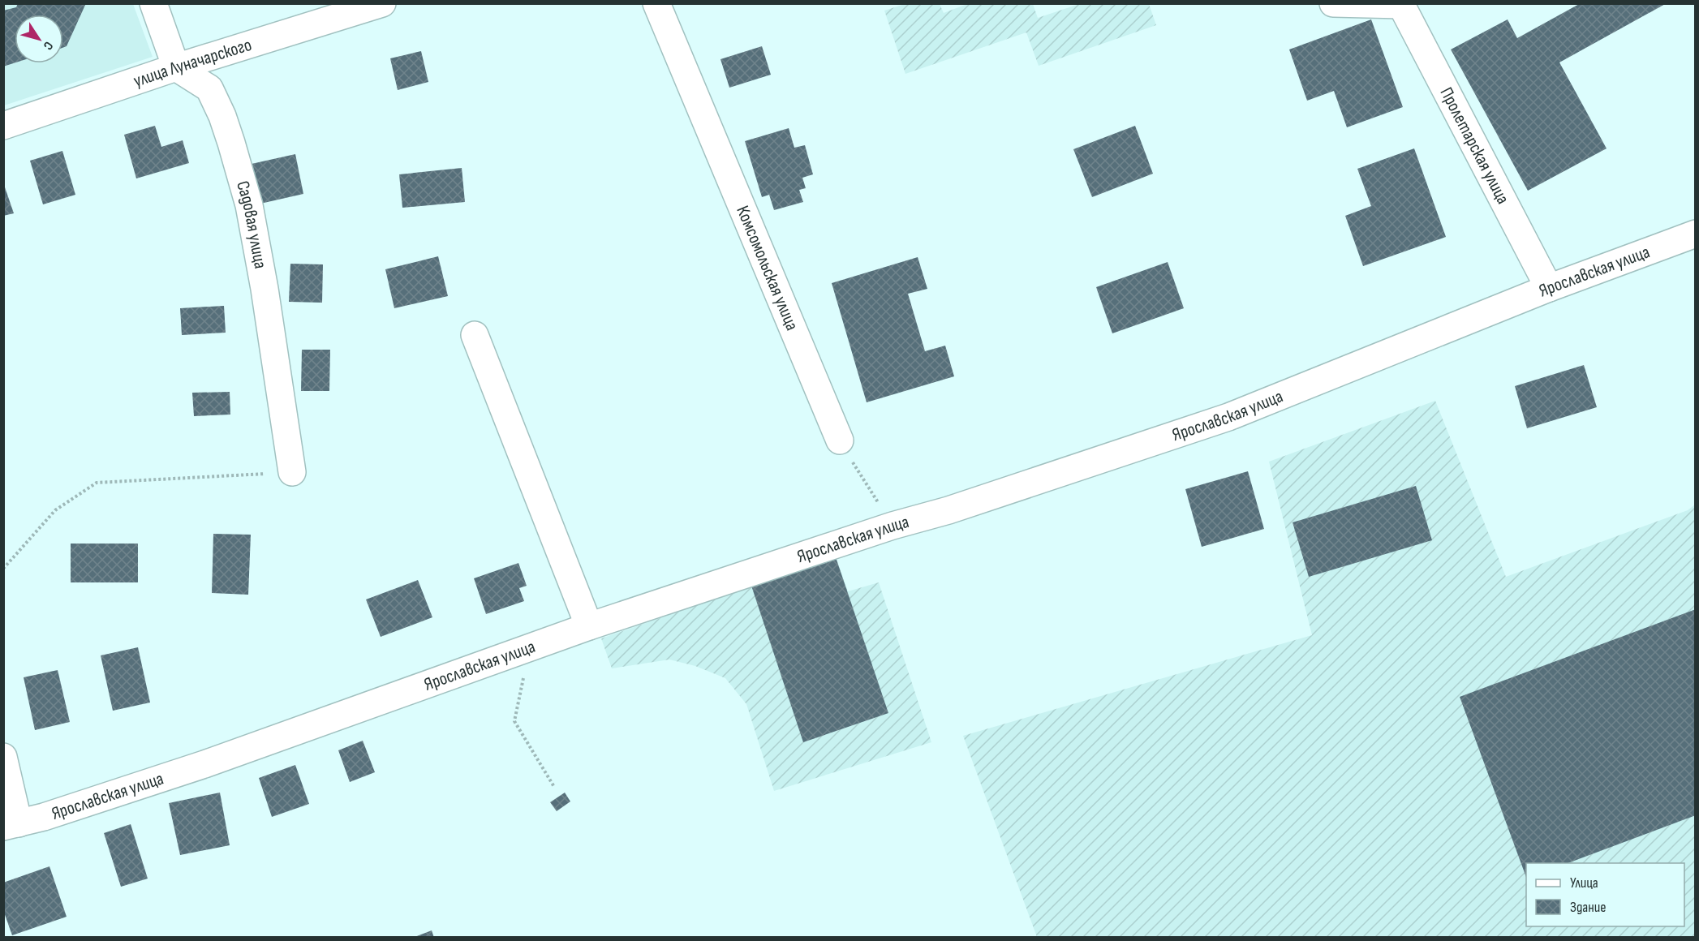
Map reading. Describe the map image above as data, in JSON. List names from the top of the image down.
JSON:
{
  "streets": {
    "street": [
      "улица Луначарского",
      "Пролетарская улица",
      "Садовая улица",
      "Комсомольская улица",
      "Ярославская улица"
    ]
  },
  "crossings": [
    ["улица Луначарского", "Садовая улица"],
    ["Пролетарская улица", "Ярославская улица"]
  ],
  "legend": ["Улица", "Здание"],
  "north": "bottom right"
}
